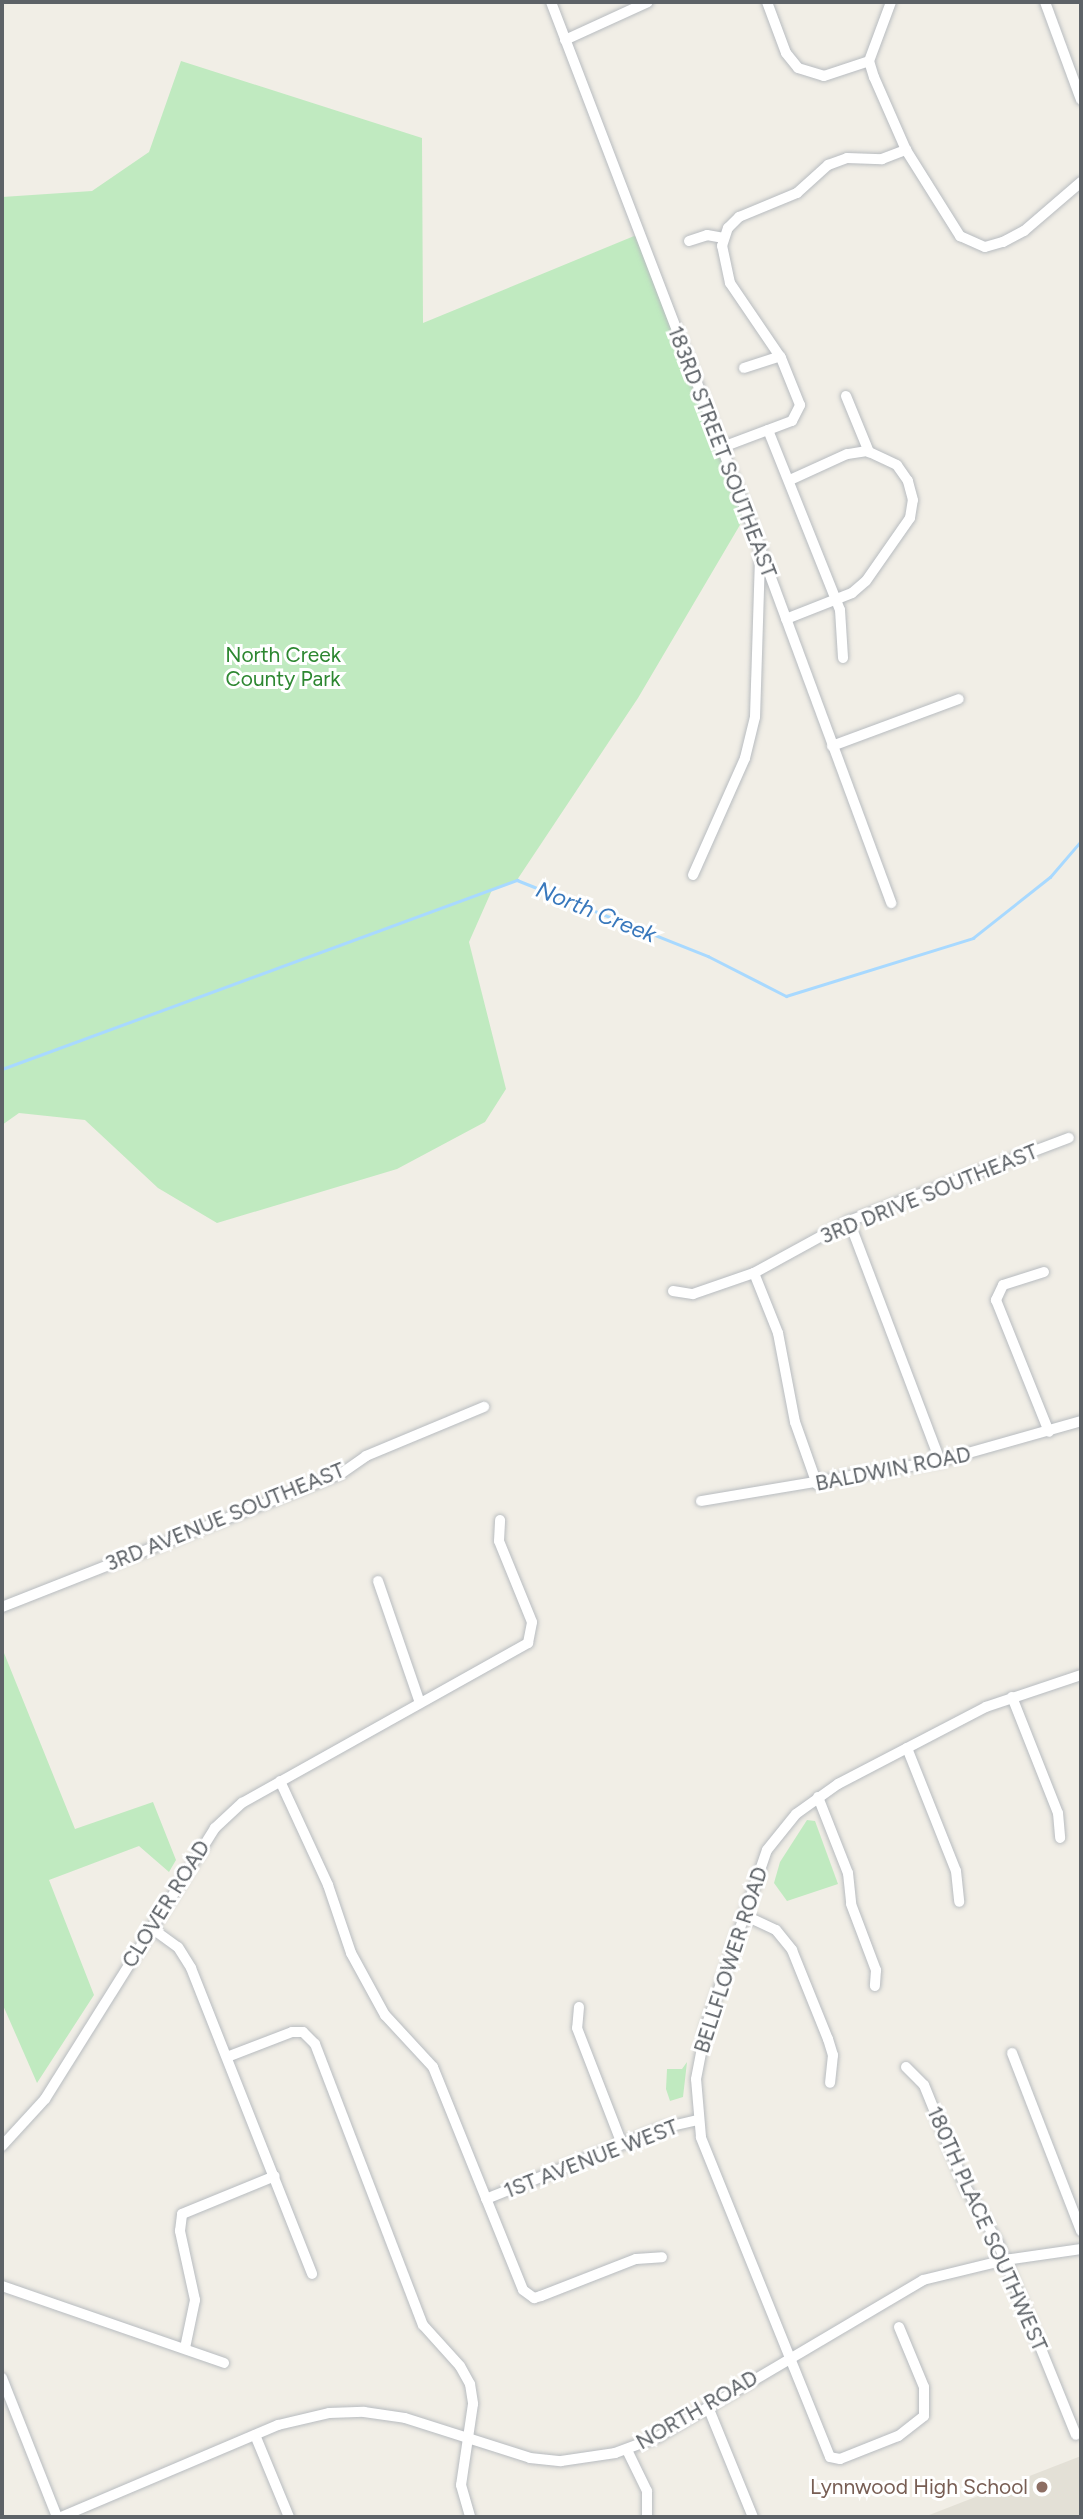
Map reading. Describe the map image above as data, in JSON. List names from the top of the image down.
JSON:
{
  "streets": {
    "street": [
      "183RD STREET SOUTHEAST",
      "3RD DRIVE SOUTHEAST",
      "BALDWIN ROAD",
      "3RD AVENUE SOUTHEAST",
      "CLOVER ROAD",
      "BELLFLOWER ROAD",
      "1ST AVENUE WEST",
      "180TH PLACE SOUTHWEST",
      "NORTH ROAD"
    ]
  },
  "crossings": [
    ["BELLFLOWER ROAD", "1ST AVENUE WEST"],
    ["BELLFLOWER ROAD", "NORTH ROAD"],
    ["180TH PLACE SOUTHWEST", "NORTH ROAD"]
  ],
  "water": ["North Creek"],
  "parks": ["North Creek County Park"],
  "places": ["Lynnwood High School"]
}
